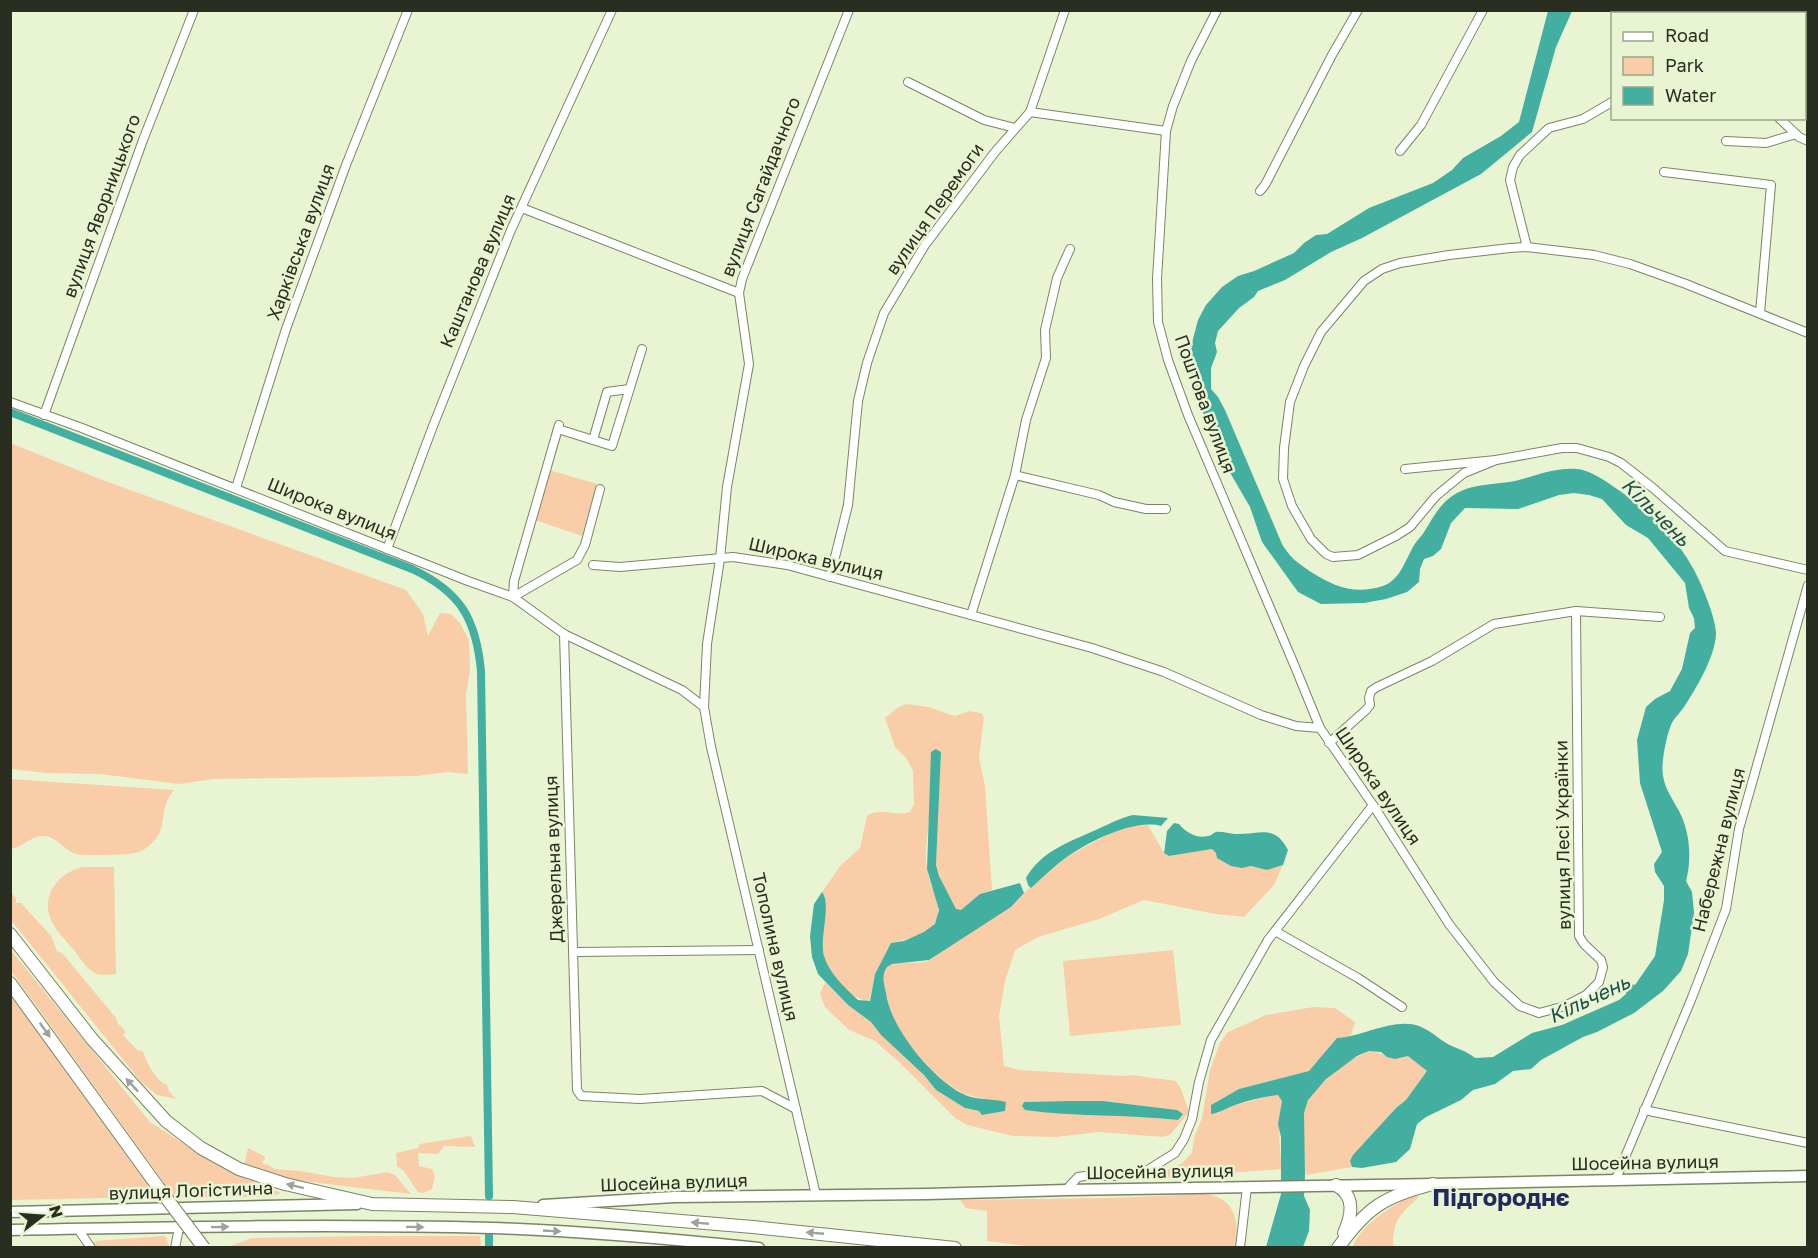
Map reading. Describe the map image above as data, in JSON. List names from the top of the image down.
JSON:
{
  "streets": {
    "main road": ["Шосейна вулиця", "вулиця Логістична"],
    "street": [
      "вулиця Сагайдачного",
      "вулиця Яворницького",
      "вулиця Перемоги",
      "Харківська вулиця",
      "Каштанова вулиця",
      "Поштова вулиця",
      "Широка вулиця",
      "вулиця Лесі Українки",
      "Набережна вулиця",
      "Джерельна вулиця",
      "Тополина вулиця"
    ]
  },
  "crossings": [
    ["вулиця Сагайдачного", "Широка вулиця"],
    ["вулиця Яворницького", "Широка вулиця"],
    ["вулиця Перемоги", "Широка вулиця"],
    ["Харківська вулиця", "Широка вулиця"],
    ["Каштанова вулиця", "Широка вулиця"],
    ["Поштова вулиця", "Широка вулиця"],
    ["Широка вулиця", "вулиця Лесі Українки"],
    ["Широка вулиця", "Джерельна вулиця"],
    ["Широка вулиця", "Тополина вулиця"],
    ["Набережна вулиця", "Шосейна вулиця"],
    ["Джерельна вулиця", "Тополина вулиця"],
    ["Тополина вулиця", "Шосейна вулиця"]
  ],
  "districts": ["Підгороднє"],
  "water": ["Кільчень"],
  "legend": ["Road", "Park", "Water"],
  "north": "right"
}
